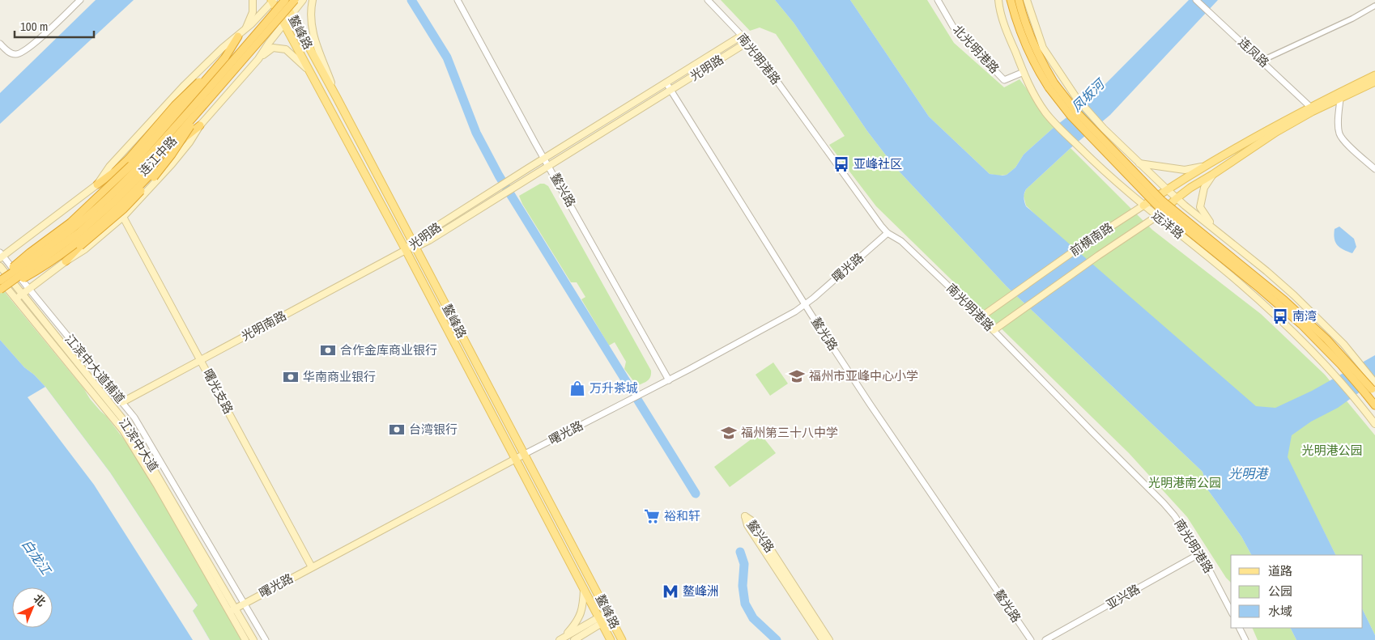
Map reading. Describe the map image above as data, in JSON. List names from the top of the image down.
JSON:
{
  "streets": {
    "highway": ["连江中路"],
    "main road": [
      "鳌峰路",
      "光明路",
      "鳌兴路",
      "远洋路",
      "前横南路",
      "曙光路",
      "光明南路",
      "曙光支路",
      "江滨中大道"
    ],
    "street": [
      "北光明港路",
      "连凤路",
      "南光明港路",
      "鳌光路",
      "江滨中大道辅道",
      "亚兴路"
    ]
  },
  "crossings": [
    ["鳌峰路", "光明路"],
    ["鳌峰路", "连江中路"],
    ["鳌峰路", "曙光路"],
    ["鳌峰路", "光明南路"],
    ["北光明港路", "远洋路"],
    ["连凤路", "前横南路"],
    ["南光明港路", "光明路"],
    ["南光明港路", "前横南路"],
    ["南光明港路", "曙光路"],
    ["南光明港路", "亚兴路"],
    ["光明路", "鳌兴路"],
    ["光明路", "光明南路"],
    ["光明路", "鳌光路"],
    ["连江中路", "江滨中大道"],
    ["鳌兴路", "曙光路"],
    ["远洋路", "前横南路"],
    ["曙光路", "鳌光路"],
    ["曙光路", "江滨中大道辅道"],
    ["曙光路", "曙光支路"],
    ["曙光路", "江滨中大道"],
    ["光明南路", "江滨中大道辅道"],
    ["光明南路", "曙光支路"]
  ],
  "water": ["凤坂河", "光明港", "白龙江"],
  "parks": ["光明港公园", "光明港南公园"],
  "places": {
    "bus stop": ["亚峰社区", "南湾"],
    "bank": ["合作金库商业银行", "华南商业银行", "台湾银行"],
    "school or university": ["福州市亚峰中心小学", "福州第三十八中学"],
    "shop": ["万升茶城"],
    "supermarket": ["裕和轩"],
    "metro station": ["鳌峰洲"]
  },
  "legend": ["道路", "公园", "水域"],
  "scale_bar": "100 m",
  "north": "top right"
}
